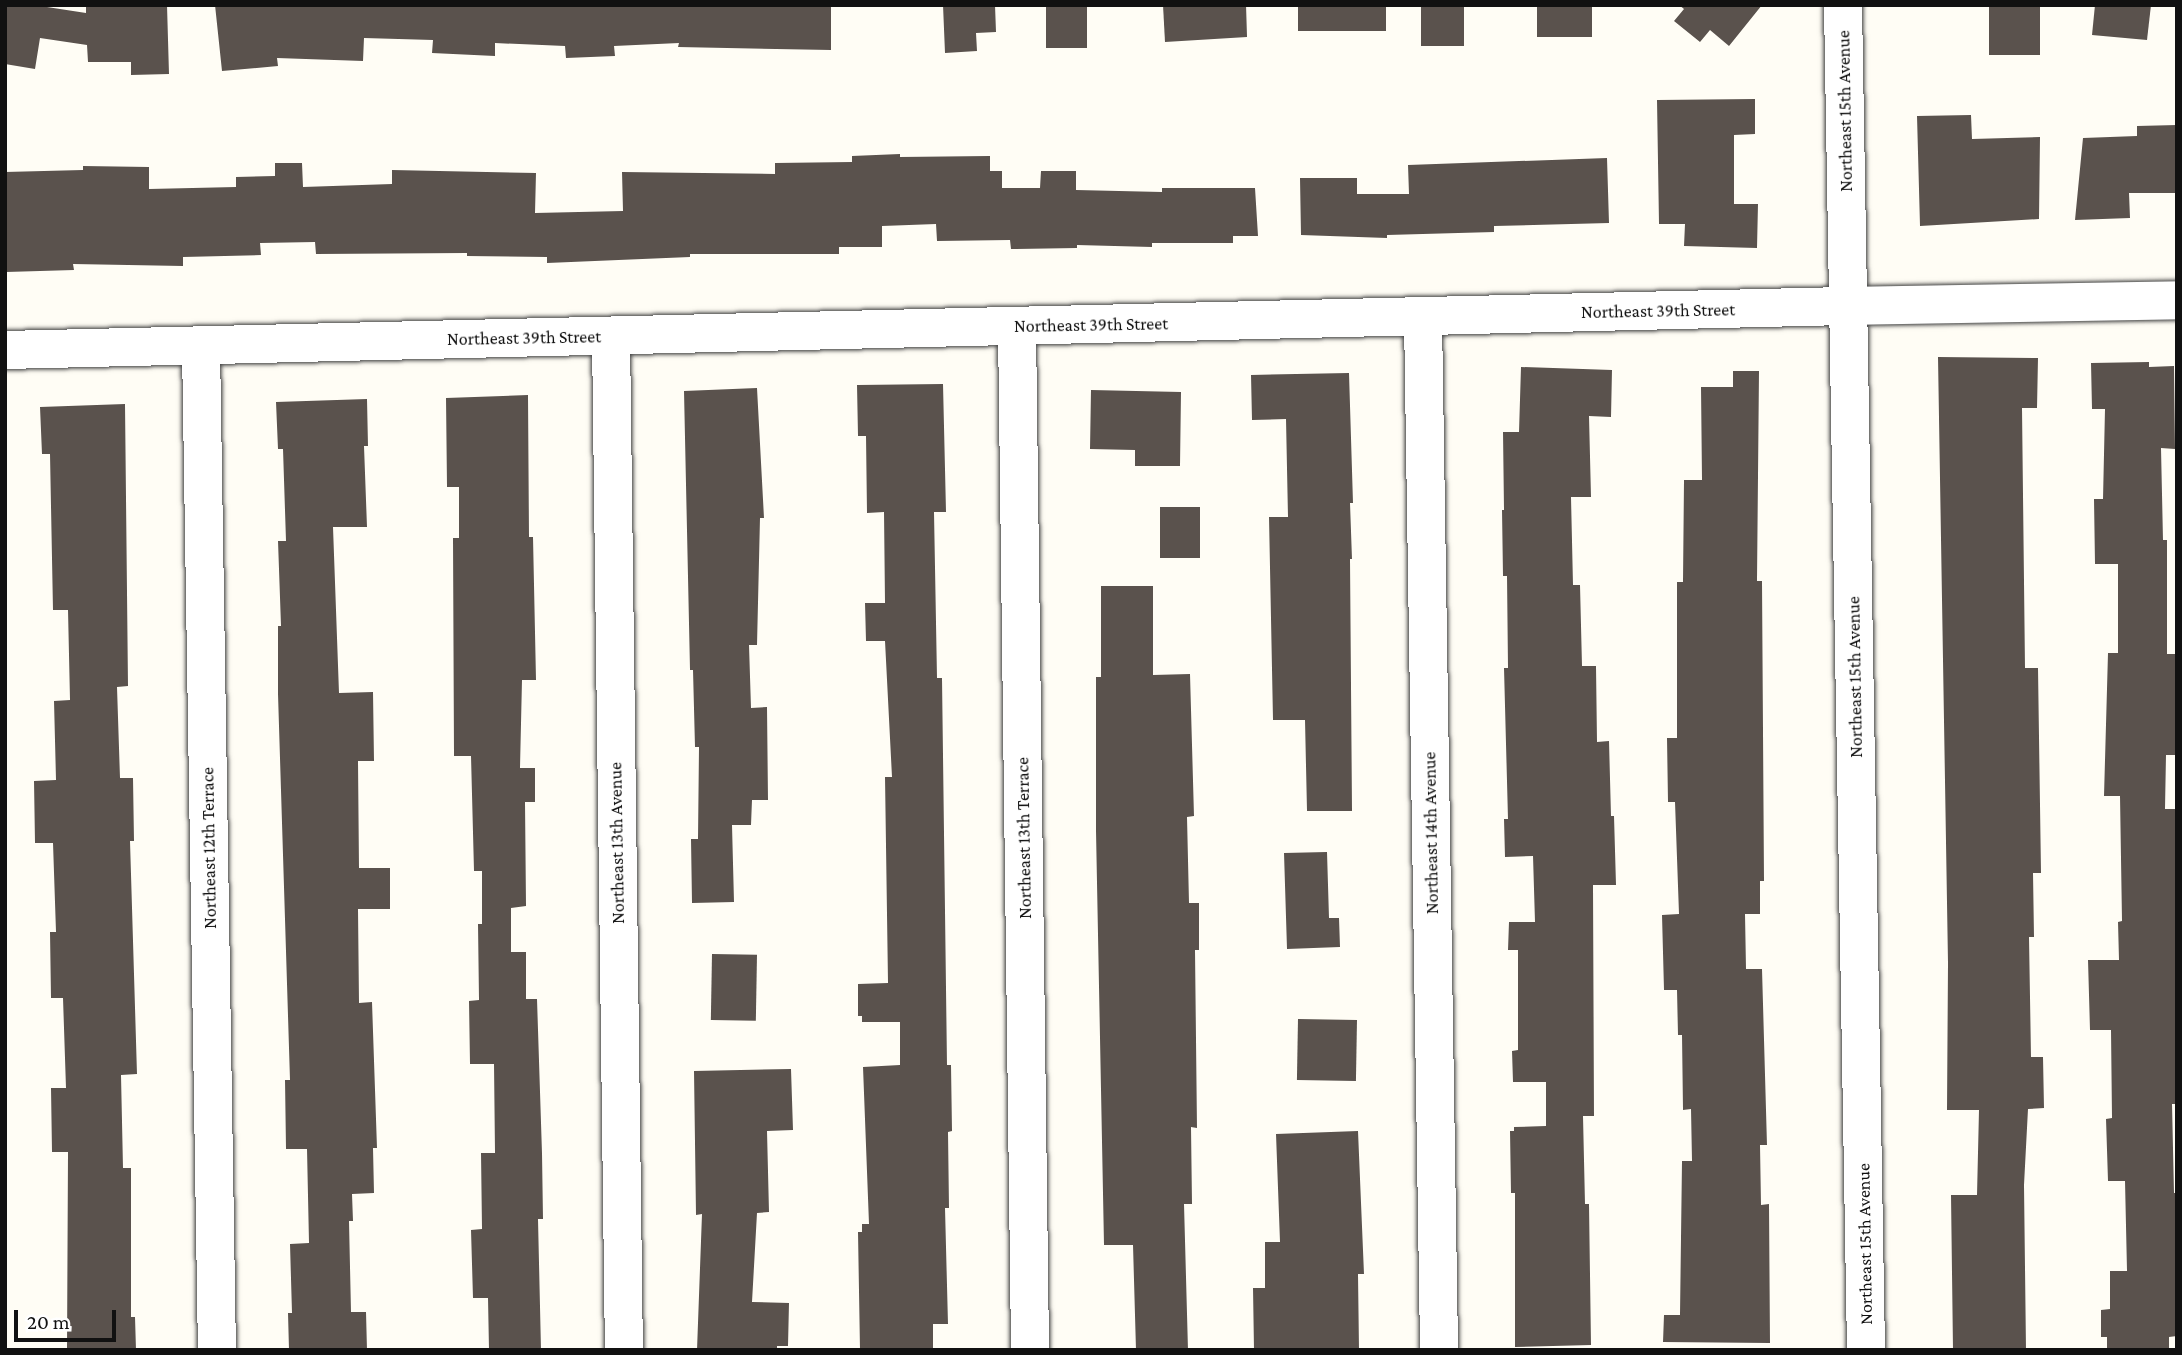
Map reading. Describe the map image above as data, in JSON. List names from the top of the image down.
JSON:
{
  "streets": {
    "street": [
      "Northeast 15th Avenue",
      "Northeast 39th Street",
      "Northeast 14th Avenue",
      "Northeast 13th Terrace",
      "Northeast 13th Avenue",
      "Northeast 12th Terrace"
    ]
  },
  "crossings": [
    ["Northeast 15th Avenue", "Northeast 39th Street"],
    ["Northeast 39th Street", "Northeast 14th Avenue"],
    ["Northeast 39th Street", "Northeast 13th Terrace"],
    ["Northeast 39th Street", "Northeast 13th Avenue"],
    ["Northeast 39th Street", "Northeast 12th Terrace"]
  ],
  "scale_bar": "20 m"
}
